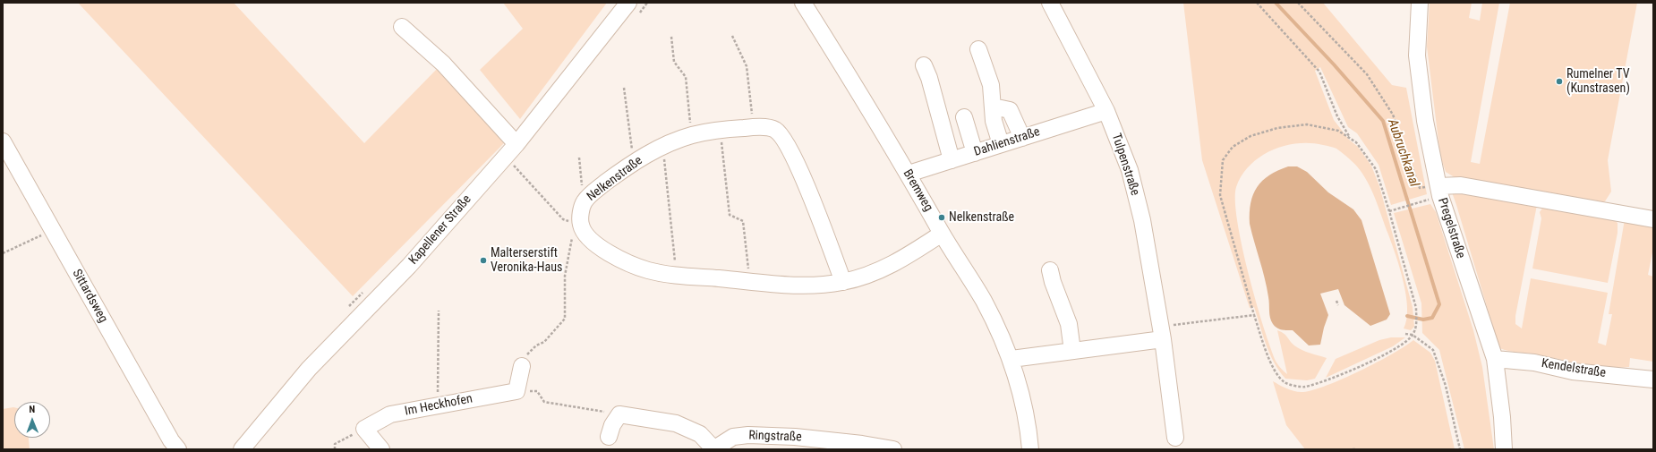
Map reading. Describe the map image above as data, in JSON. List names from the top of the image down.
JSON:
{
  "streets": {
    "street": [
      "Dahlienstraße",
      "Tulpenstraße",
      "Nelkenstraße",
      "Bremweg",
      "Pregelstraße",
      "Kapellener Straße",
      "Sittardsweg",
      "Kendelstraße",
      "Im Heckhofen",
      "Ringstraße"
    ]
  },
  "crossings": [
    ["Dahlienstraße", "Tulpenstraße"],
    ["Dahlienstraße", "Bremweg"],
    ["Pregelstraße", "Kendelstraße"]
  ],
  "water": ["Aubruchkanal"],
  "places": ["Rumelner TV (Kunstrasen)", "Nelkenstraße", "Malterserstift Veronika-Haus"],
  "north": "top"
}
